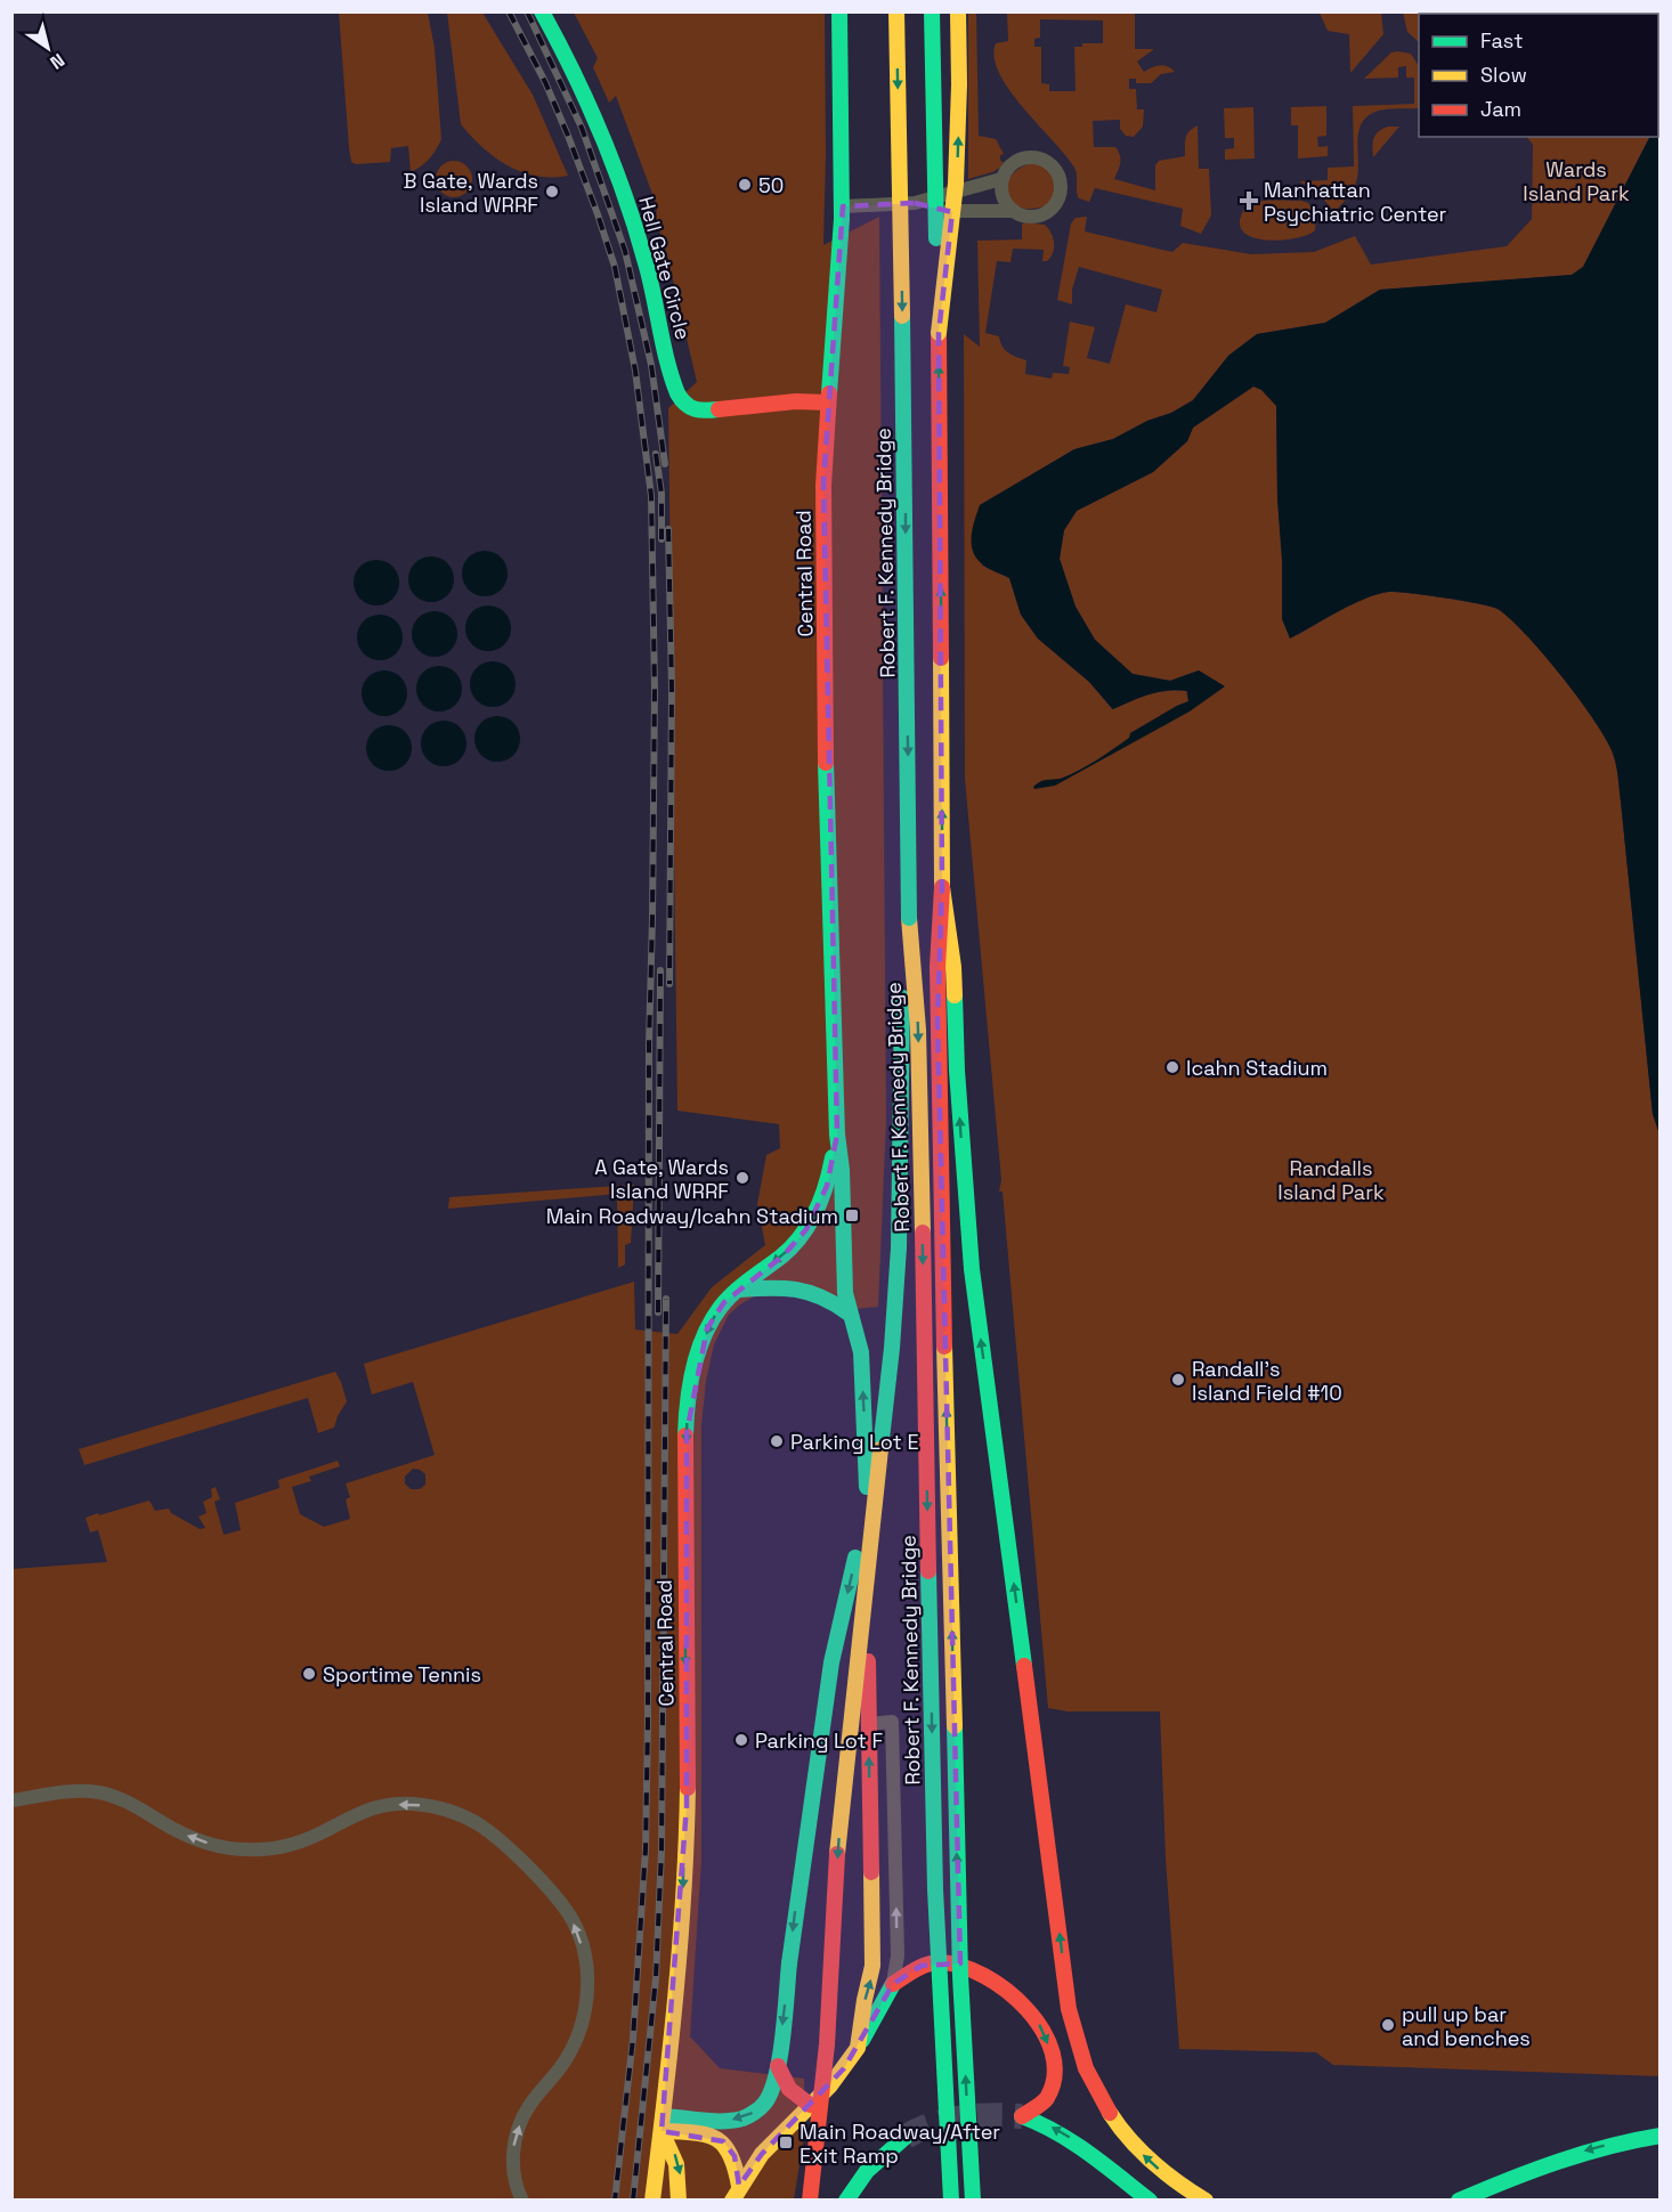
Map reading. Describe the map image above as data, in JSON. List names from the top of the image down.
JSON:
{
  "streets": {
    "main road": ["Hell Gate Circle", "Robert F. Kennedy Bridge", "Central Road"]
  },
  "crossings": [
    ["Hell Gate Circle", "Central Road"]
  ],
  "parks": ["Wards Island Park", "Randalls Island Park"],
  "places": {
    "other": [
      "50",
      "B Gate, Wards Island WRRF",
      "Icahn Stadium",
      "A Gate, Wards Island WRRF",
      "Randall's Island Field #10",
      "Parking Lot E",
      "Sportime Tennis",
      "Parking Lot F",
      "pull up bar and benches"
    ],
    "health": ["Manhattan Psychiatric Center"],
    "transit": ["Main Roadway/Icahn Stadium", "Main Roadway/After Exit Ramp"]
  },
  "legend": ["Fast", "Slow", "Jam"],
  "north": "bottom right"
}
